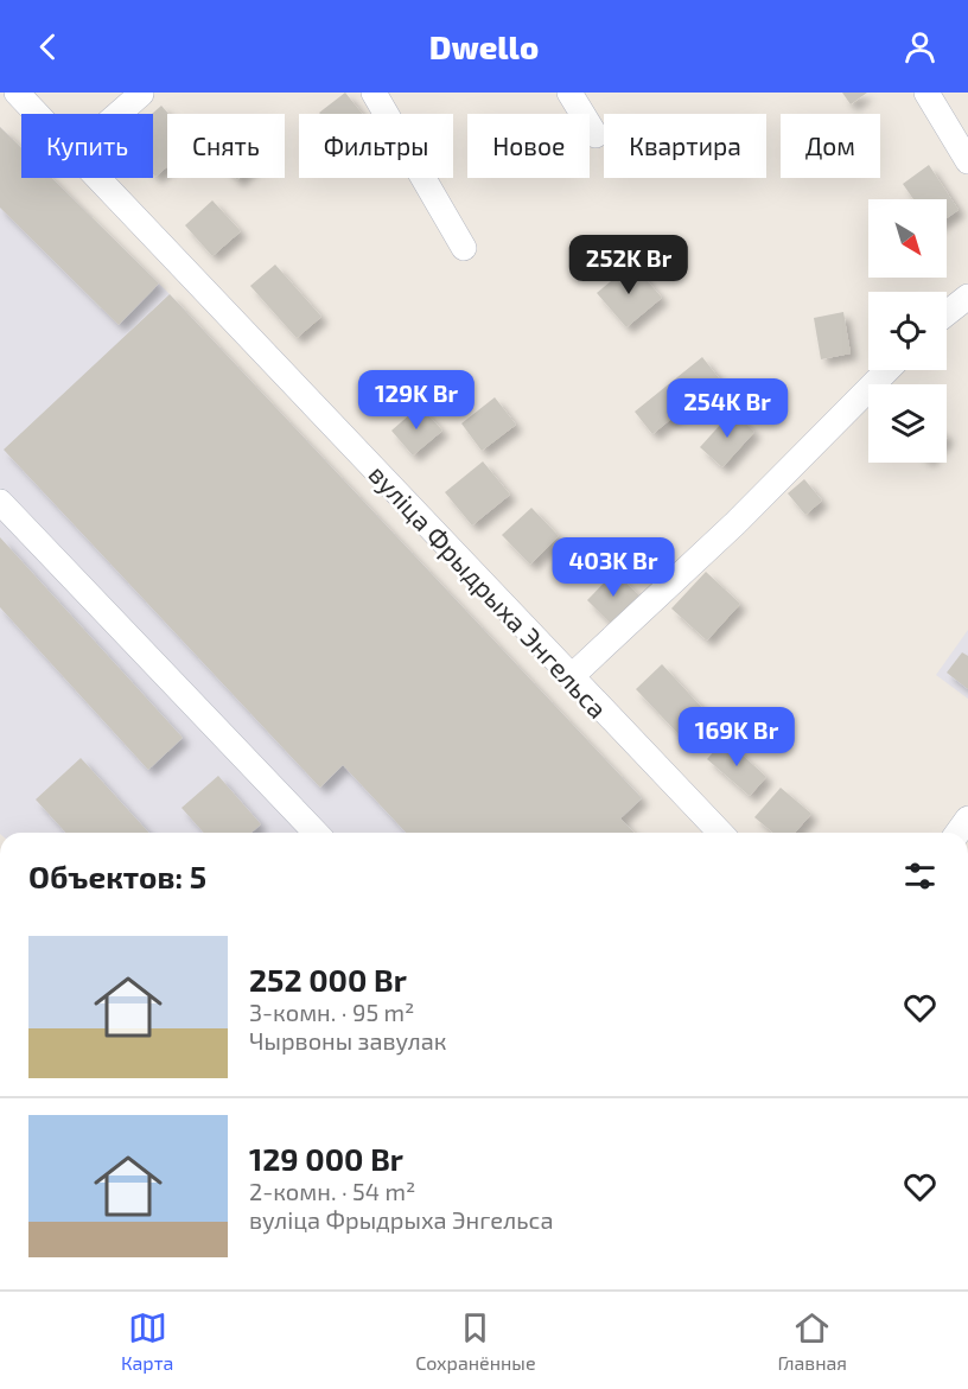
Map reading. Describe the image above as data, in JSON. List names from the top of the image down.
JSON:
{
  "streets": {
    "street": ["вуліца Фрыдрыха Энгельса"]
  },
  "north": "bottom right",
  "page": {
    "header": "Dwello",
    "chip": [
      "Купить",
      "Снять",
      "Фильтры",
      "Новое",
      "Квартира",
      "Дом"
    ],
    "price": [
      "252K Br",
      "129K Br",
      "254K Br",
      "403K Br",
      "169K Br"
    ],
    "heading": "Объектов: 5",
    "list": [
      {
        "name": "252 000 Br",
        "note": "3-комн. · 95 m² · Чырвоны завулак"
      },
      {
        "name": "129 000 Br",
        "note": "2-комн. · 54 m² · вуліца Фрыдрыха Энгельса"
      }
    ],
    "tabs": ["Карта", "Сохранённые", "Главная"]
  }
}
